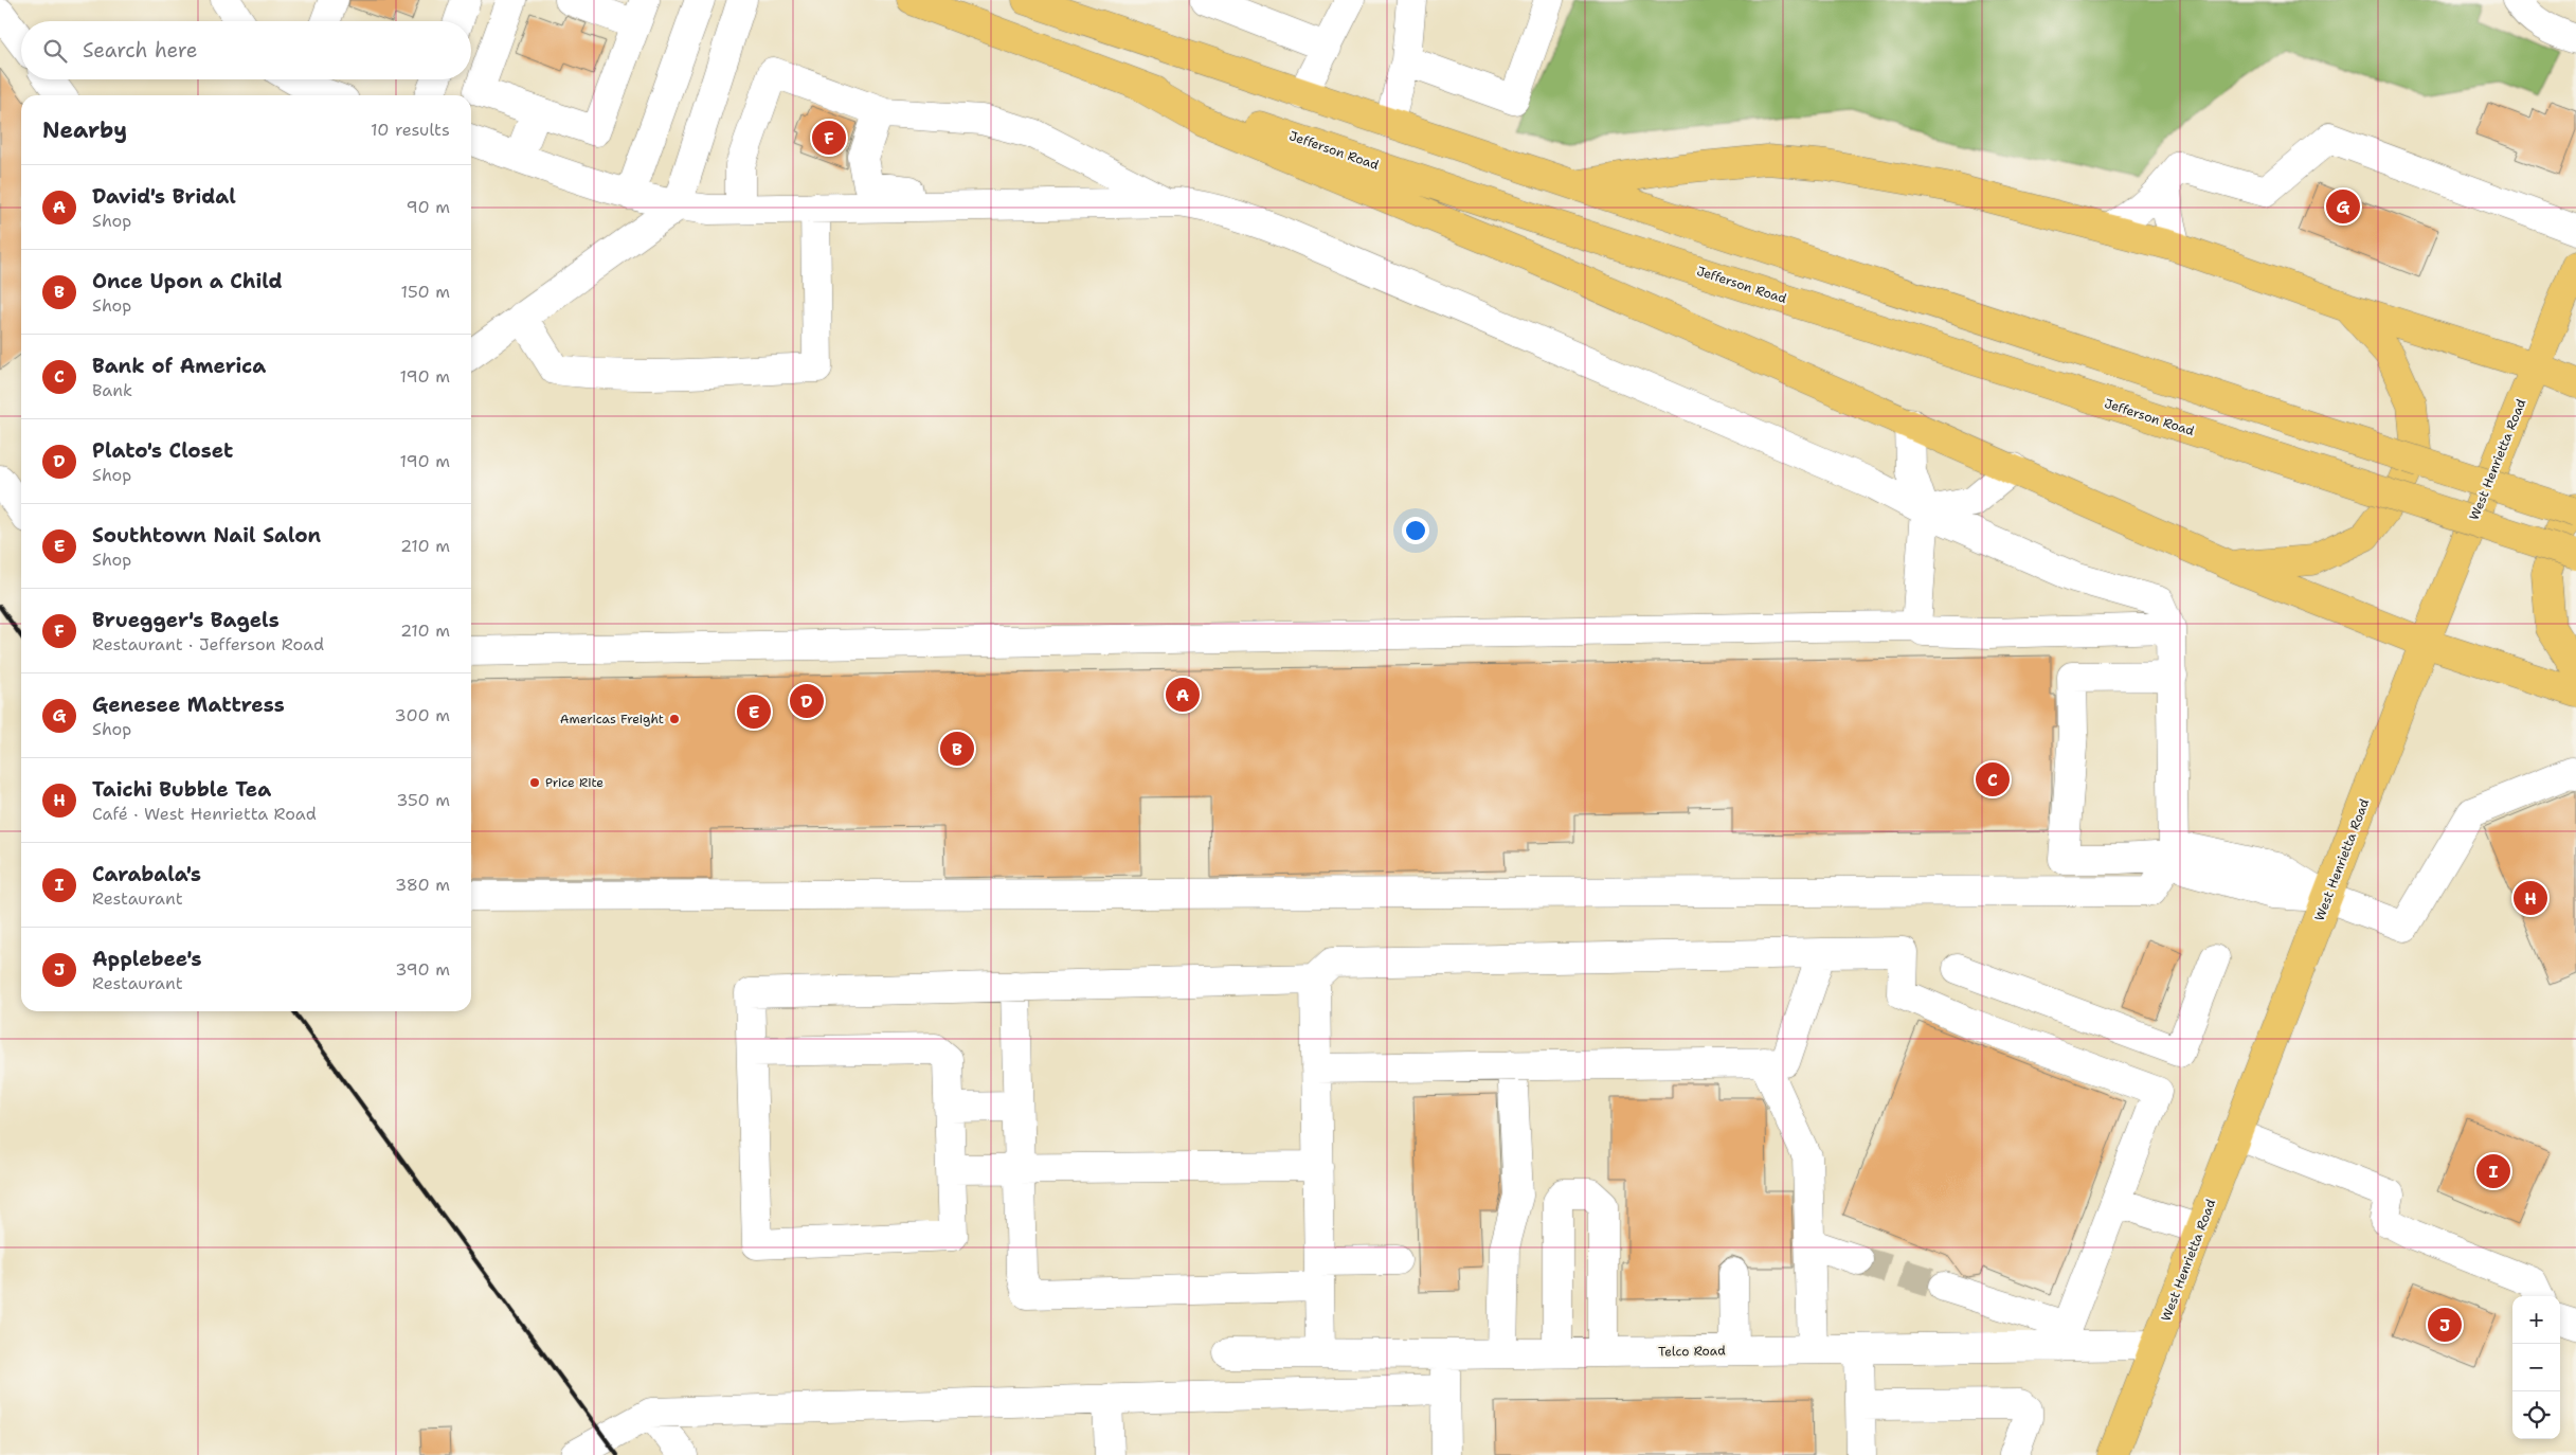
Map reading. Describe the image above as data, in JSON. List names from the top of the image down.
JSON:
{
  "streets": {
    "main road": ["Jefferson Road", "West Henrietta Road"],
    "street": ["Telco Road"]
  },
  "crossings": [
    ["West Henrietta Road", "Telco Road"]
  ],
  "places": ["Americas Freight", "Price Rite"],
  "page": {
    "search": "Search here",
    "heading": ["Nearby", "10 results"],
    "pins": [
      "F",
      "G",
      "A",
      "D",
      "E",
      "B",
      "C",
      "H",
      "I",
      "J"
    ],
    "list": [
      {
        "mark": "A",
        "name": "David's Bridal",
        "note": "Shop",
        "value": "90 m"
      },
      {
        "mark": "B",
        "name": "Once Upon a Child",
        "note": "Shop",
        "value": "150 m"
      },
      {
        "mark": "C",
        "name": "Bank of America",
        "note": "Bank",
        "value": "190 m"
      },
      {
        "mark": "D",
        "name": "Plato's Closet",
        "note": "Shop",
        "value": "190 m"
      },
      {
        "mark": "E",
        "name": "Southtown Nail Salon",
        "note": "Shop",
        "value": "210 m"
      },
      {
        "mark": "F",
        "name": "Bruegger's Bagels",
        "note": "Restaurant · Jefferson Road",
        "value": "210 m"
      },
      {
        "mark": "G",
        "name": "Genesee Mattress",
        "note": "Shop",
        "value": "300 m"
      },
      {
        "mark": "H",
        "name": "Taichi Bubble Tea",
        "note": "Café · West Henrietta Road",
        "value": "350 m"
      },
      {
        "mark": "I",
        "name": "Carabala's",
        "note": "Restaurant",
        "value": "380 m"
      },
      {
        "mark": "J",
        "name": "Applebee's",
        "note": "Restaurant",
        "value": "390 m"
      }
    ],
    "map_buttons": ["+", "−"]
  }
}
